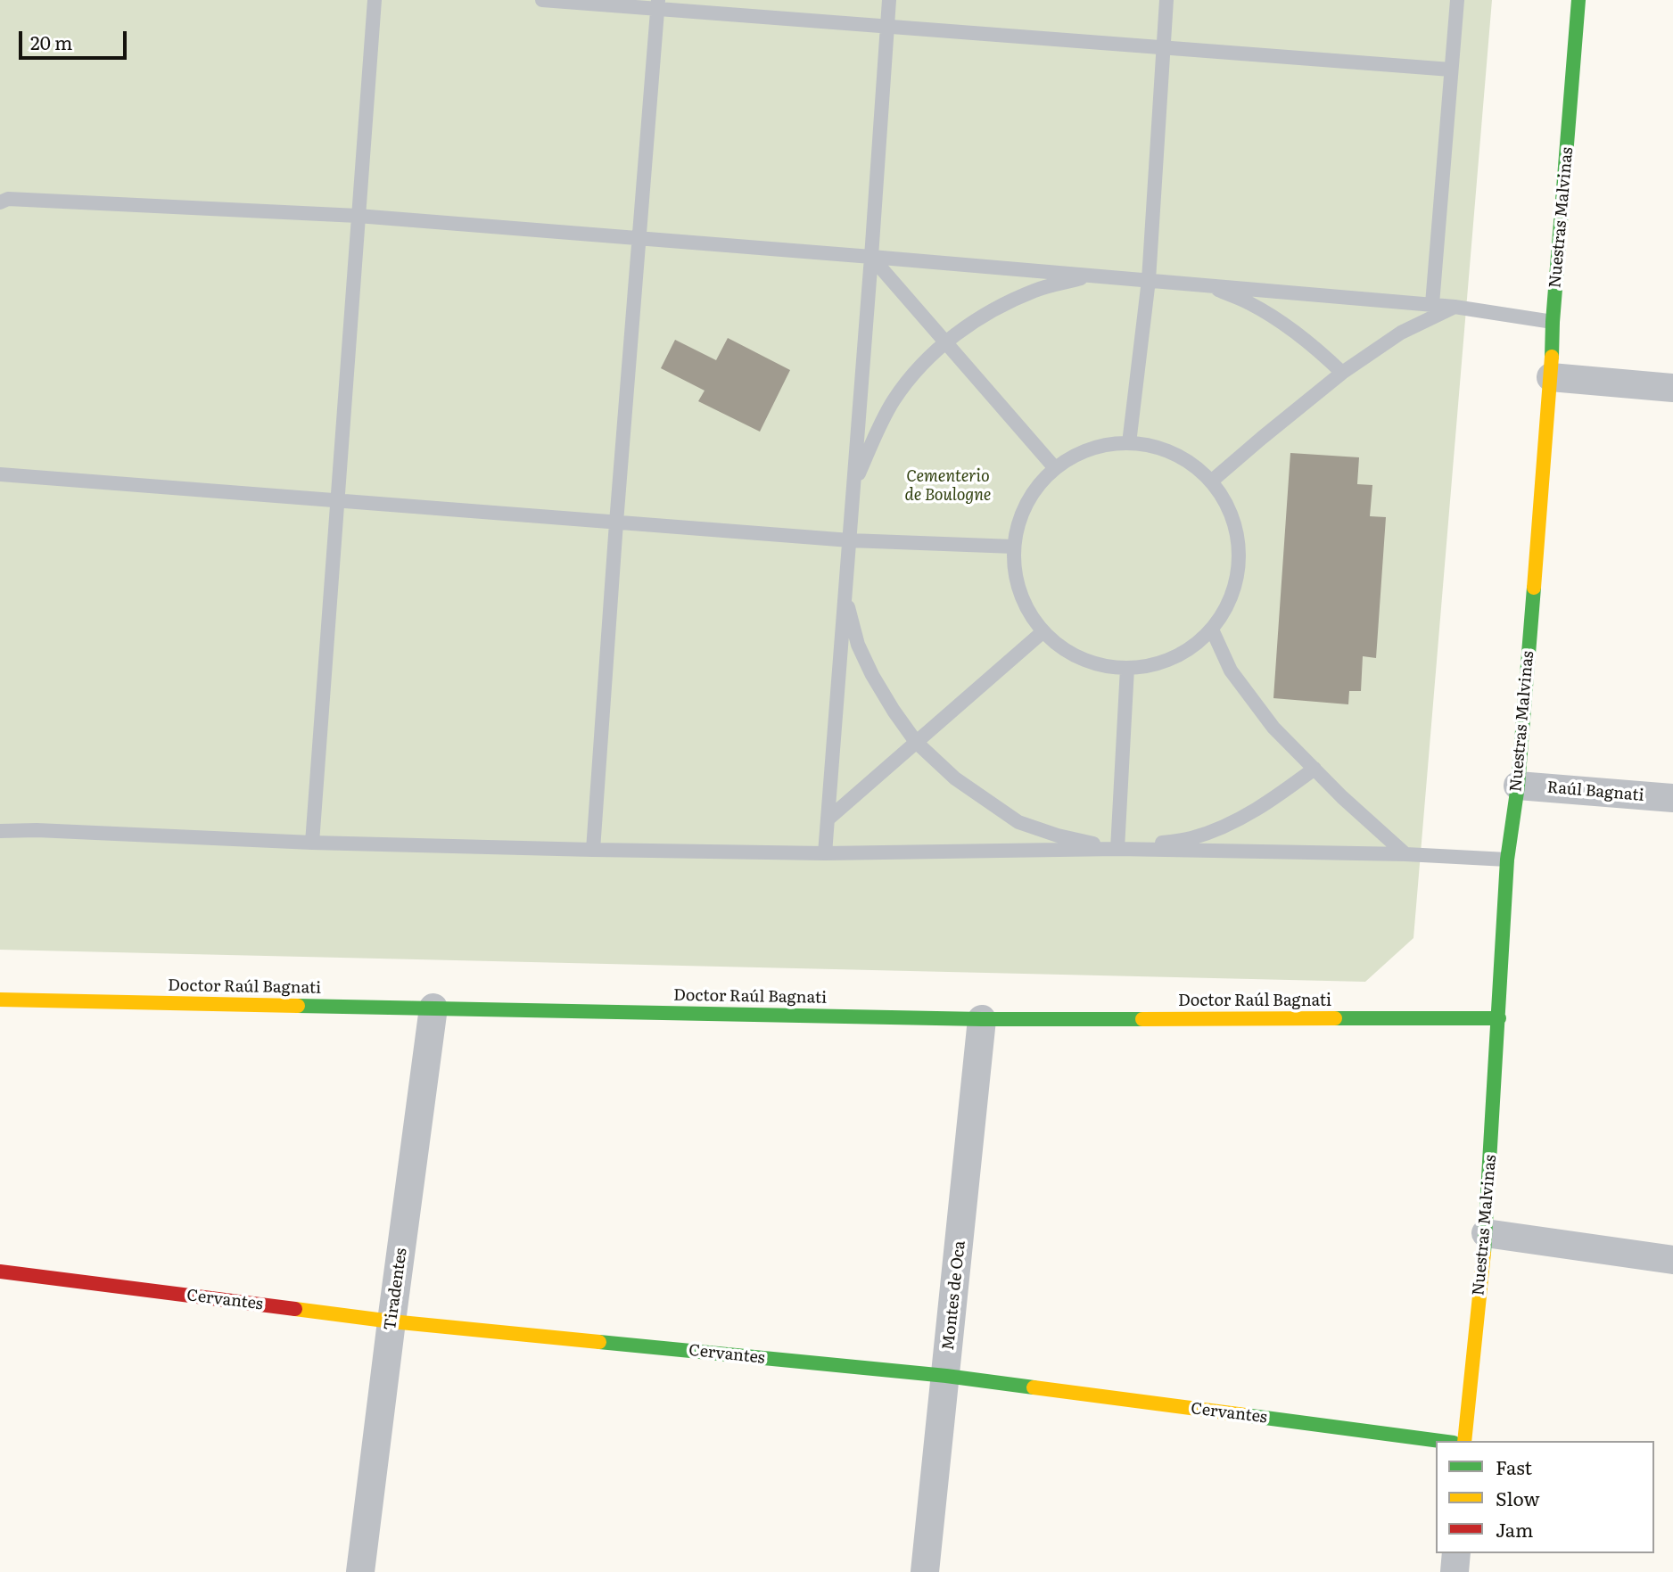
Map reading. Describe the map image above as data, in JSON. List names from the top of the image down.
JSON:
{
  "streets": {
    "street": [
      "Nuestras Malvinas",
      "Raúl Bagnati",
      "Doctor Raúl Bagnati",
      "Tiradentes",
      "Montes de Oca",
      "Cervantes"
    ]
  },
  "crossings": [
    ["Nuestras Malvinas", "Raúl Bagnati"],
    ["Nuestras Malvinas", "Doctor Raúl Bagnati"],
    ["Doctor Raúl Bagnati", "Tiradentes"],
    ["Doctor Raúl Bagnati", "Montes de Oca"],
    ["Tiradentes", "Cervantes"],
    ["Montes de Oca", "Cervantes"]
  ],
  "parks": ["Cementerio de Boulogne"],
  "legend": ["Fast", "Slow", "Jam"],
  "scale_bar": "20 m"
}
